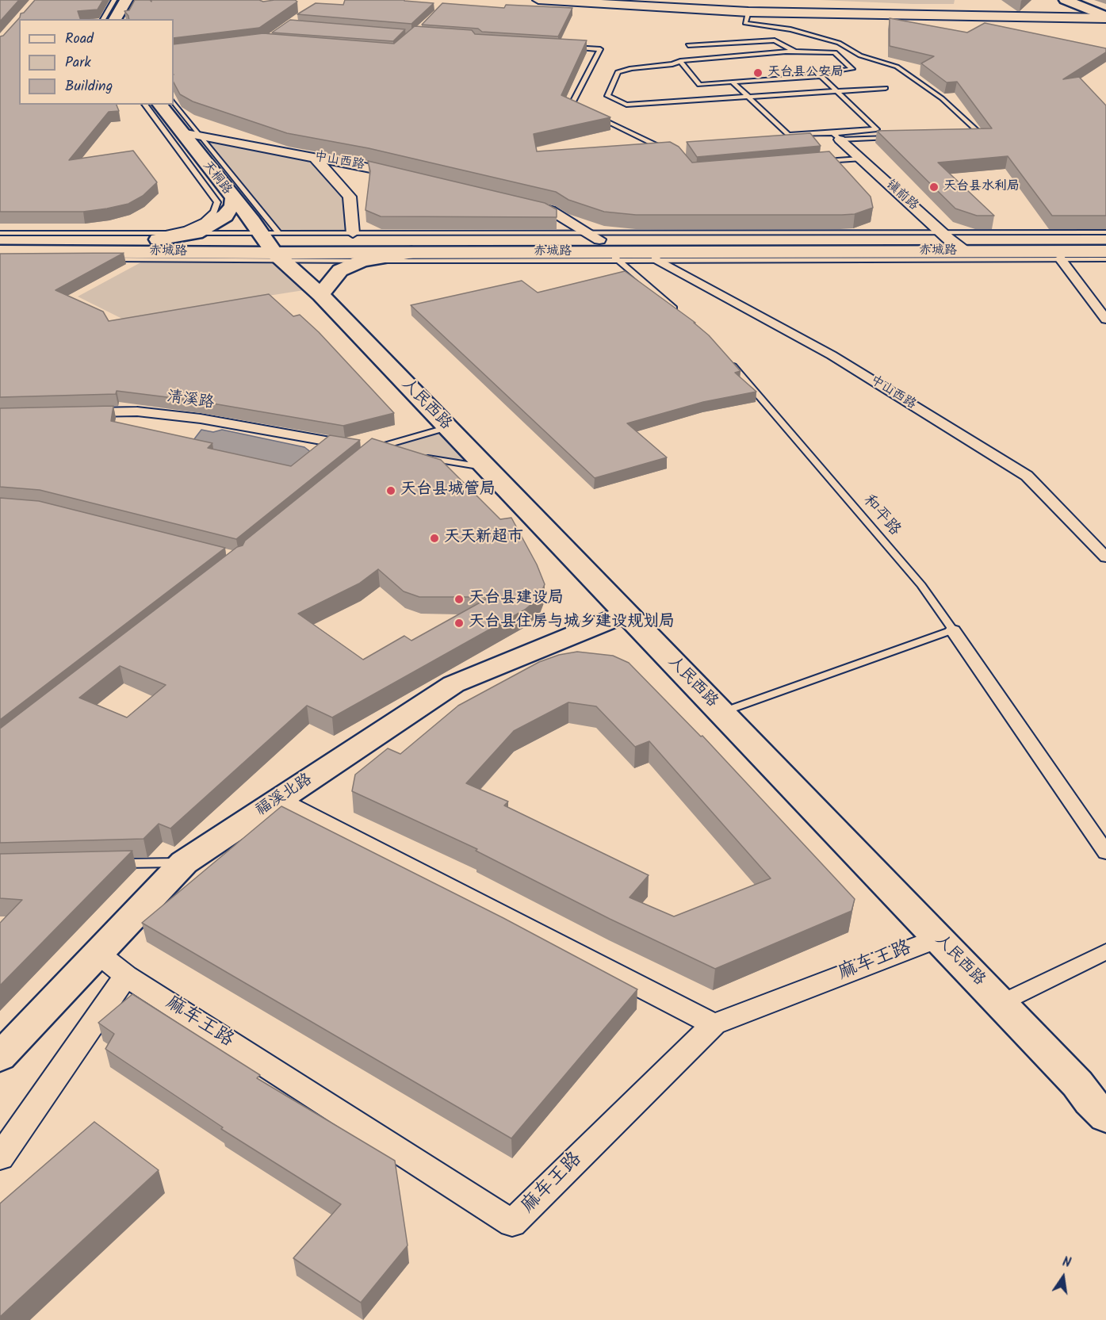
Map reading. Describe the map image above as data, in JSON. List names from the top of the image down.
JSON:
{
  "streets": {
    "main road": [
      "天桐路",
      "赤城路",
      "人民西路",
      "福溪北路"
    ],
    "street": [
      "中山西路",
      "镇前路",
      "清溪路",
      "麻车王路"
    ],
    "lane": ["和平路"]
  },
  "crossings": [
    ["中山西路", "天桐路"],
    ["天桐路", "赤城路"],
    ["天桐路", "人民西路"],
    ["镇前路", "赤城路"],
    ["赤城路", "人民西路"],
    ["人民西路", "福溪北路"],
    ["人民西路", "麻车王路"],
    ["福溪北路", "麻车王路"]
  ],
  "places": [
    "天台县公安局",
    "天台县水利局",
    "天台县城管局",
    "天天新超市",
    "天台县建设局",
    "天台县住房与城乡建设规划局"
  ],
  "legend": ["Road", "Park", "Building"],
  "north": "top"
}
